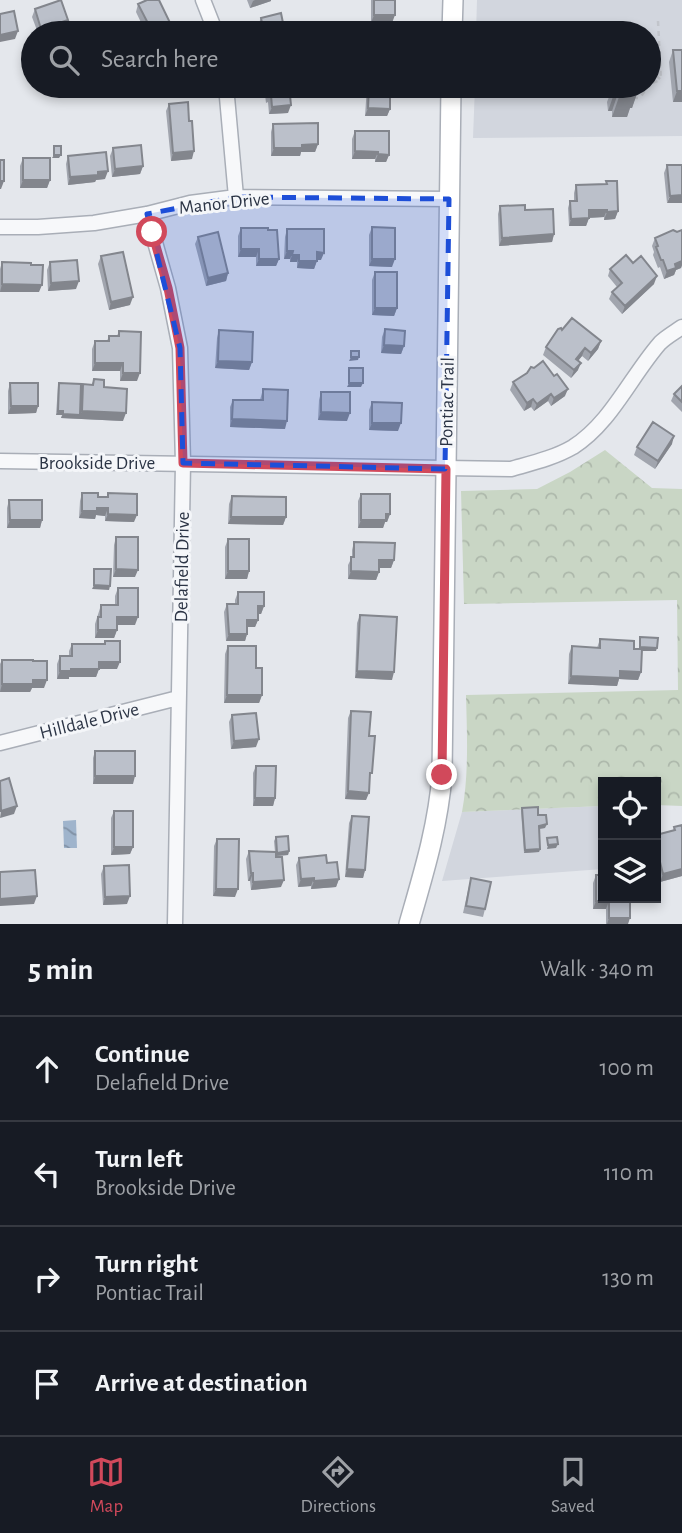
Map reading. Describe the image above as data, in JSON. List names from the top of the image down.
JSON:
{
  "streets": {
    "main road": ["Pontiac Trail"],
    "street": [
      "Manor Drive",
      "Brookside Drive",
      "Delafield Drive",
      "Hilldale Drive"
    ]
  },
  "crossings": [
    ["Manor Drive", "Pontiac Trail"],
    ["Manor Drive", "Delafield Drive"],
    ["Pontiac Trail", "Brookside Drive"],
    ["Brookside Drive", "Delafield Drive"],
    ["Delafield Drive", "Hilldale Drive"]
  ],
  "page": {
    "search": "Search here",
    "heading": ["5 min", "Walk · 340 m"],
    "list": [
      ["Continue", "Delafield Drive", "100 m"],
      ["Turn left", "Brookside Drive", "110 m"],
      ["Turn right", "Pontiac Trail", "130 m"],
      "Arrive at destination"
    ],
    "nav": ["Map", "Directions", "Saved"]
  }
}
